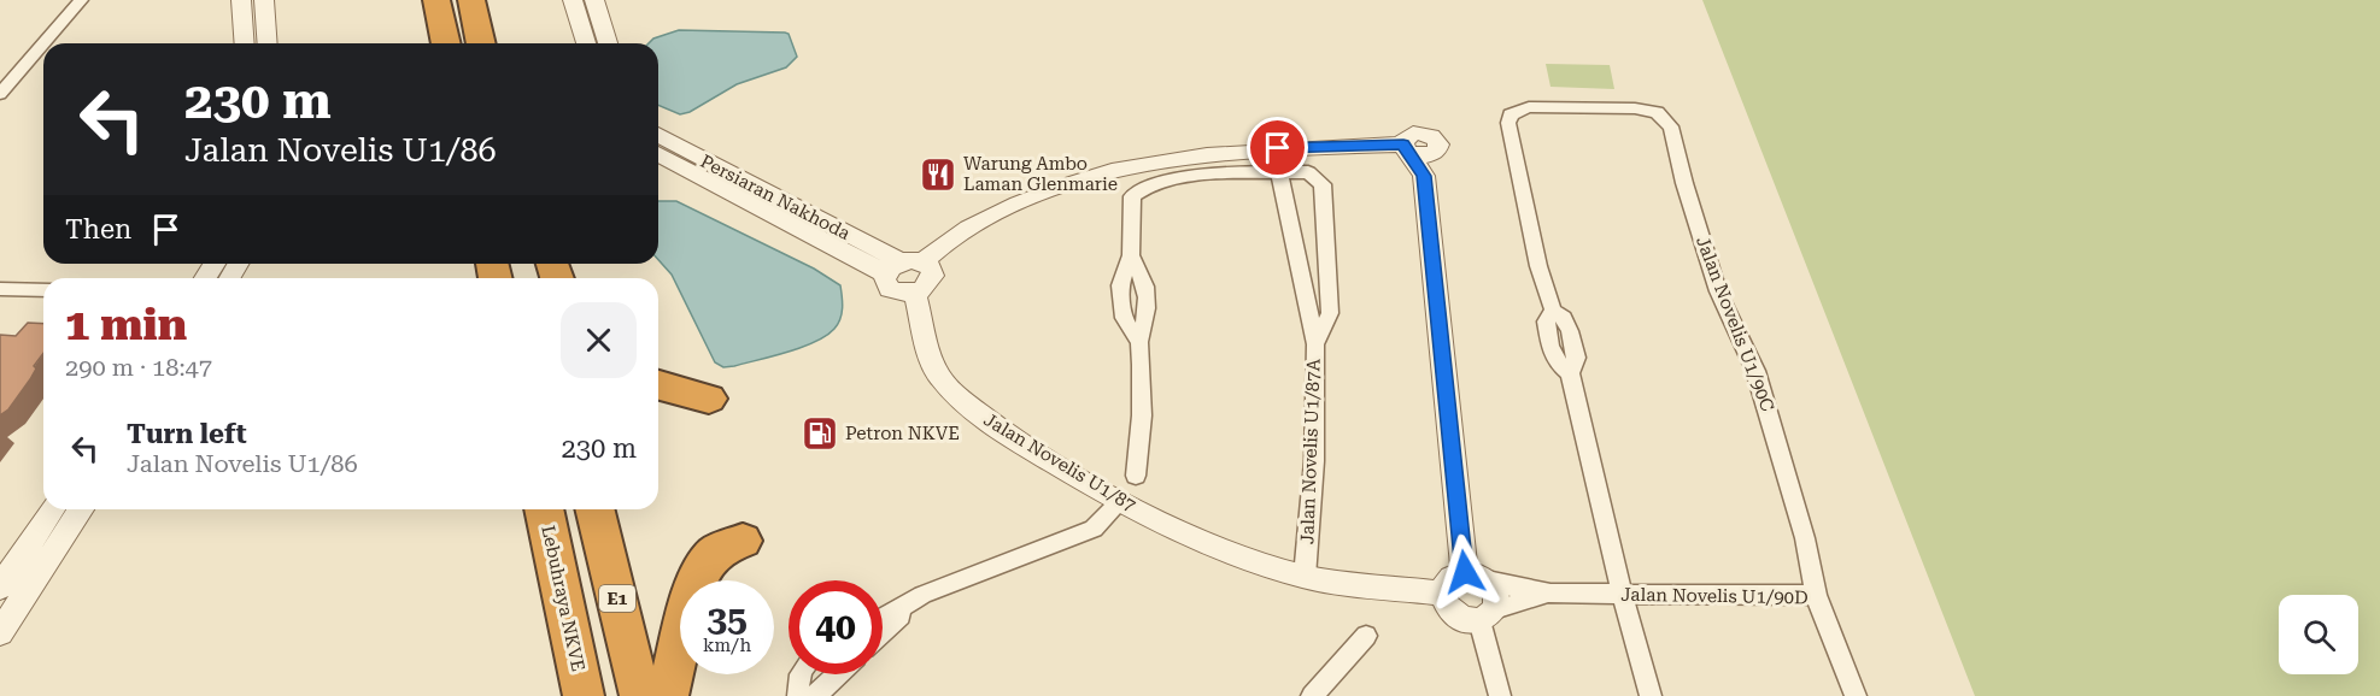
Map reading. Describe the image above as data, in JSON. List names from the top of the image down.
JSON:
{
  "streets": {
    "highway": ["Lebuhraya NKVE", "E1"],
    "street": [
      "Persiaran Nakhoda",
      "Jalan Novelis U1/90C",
      "Jalan Novelis U1/87A",
      "Jalan Novelis U1/87",
      "Jalan Novelis U1/90D"
    ]
  },
  "crossings": [
    ["Persiaran Nakhoda", "Jalan Novelis U1/87"],
    ["Jalan Novelis U1/90C", "Jalan Novelis U1/90D"],
    ["Jalan Novelis U1/87A", "Jalan Novelis U1/87"],
    ["Jalan Novelis U1/87", "Jalan Novelis U1/90D"]
  ],
  "places": {
    "restaurant": ["Warung Ambo Laman Glenmarie"],
    "fuel station": ["Petron NKVE"]
  },
  "page": {
    "turn": ["230 m", "Jalan Novelis U1/86"],
    "then": "Then",
    "heading": ["1 min", "290 m · 18:47"],
    "list": [
      {
        "name": "Turn left",
        "note": "Jalan Novelis U1/86",
        "value": "230 m"
      }
    ],
    "speed": "35 km/h",
    "limit": "40"
  }
}
